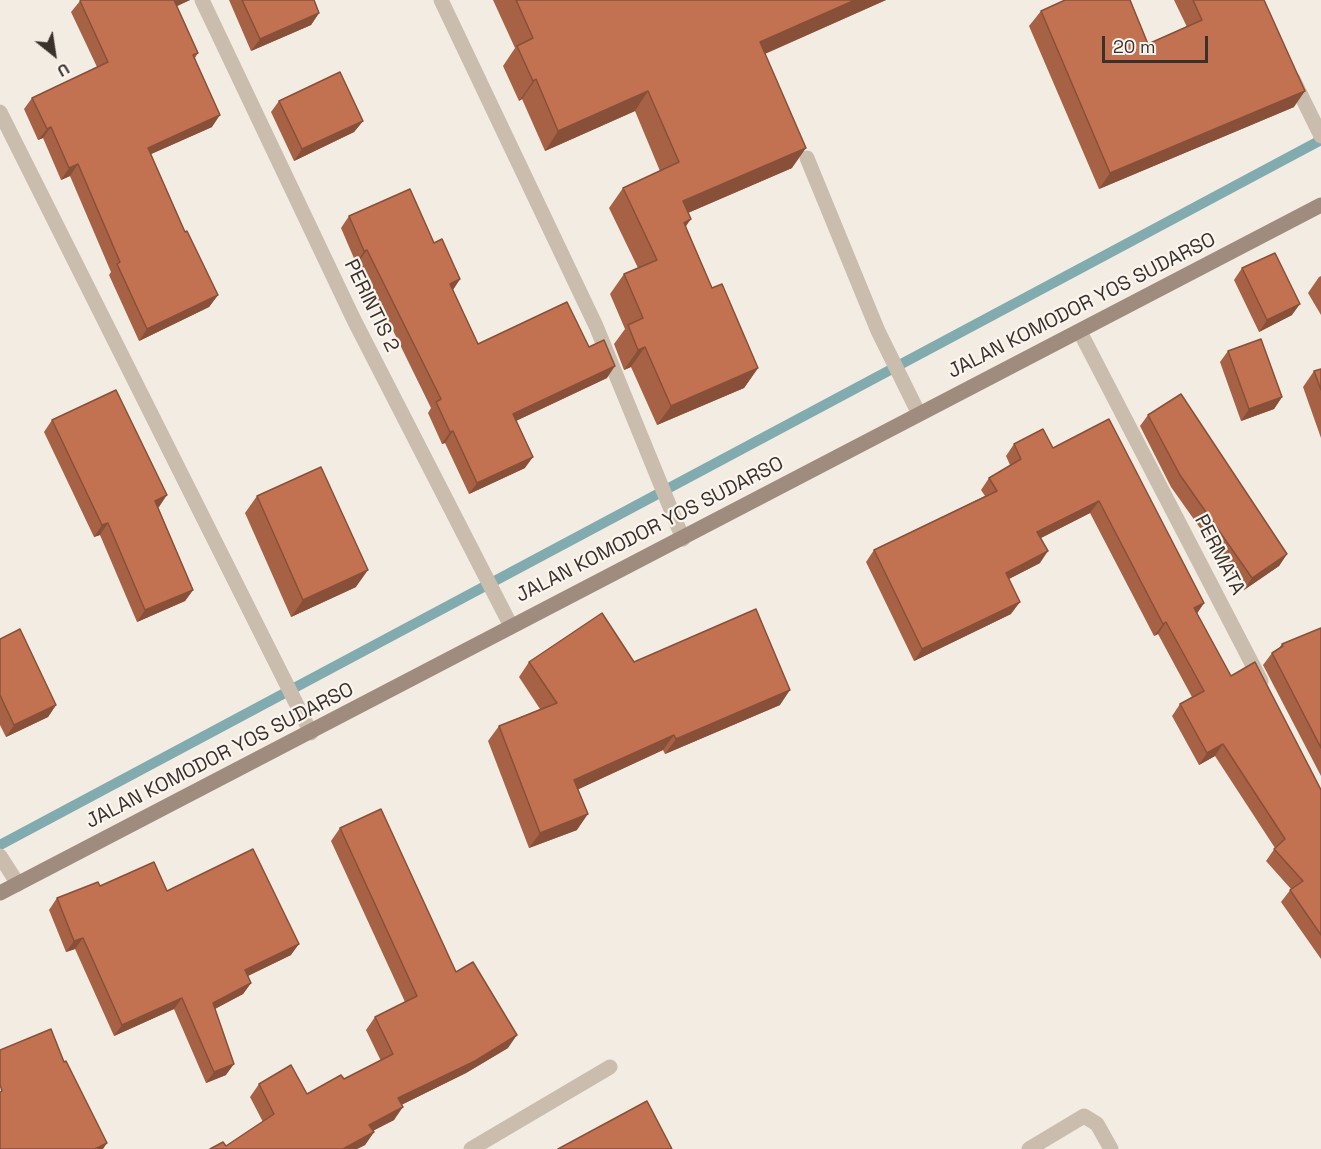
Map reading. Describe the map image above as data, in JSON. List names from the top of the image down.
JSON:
{
  "streets": {
    "street": ["PERINTIS 2", "JALAN KOMODOR YOS SUDARSO", "PERMATA"]
  },
  "crossings": [
    ["PERINTIS 2", "JALAN KOMODOR YOS SUDARSO"],
    ["JALAN KOMODOR YOS SUDARSO", "PERMATA"]
  ],
  "scale_bar": "20 m",
  "north": "bottom right"
}
